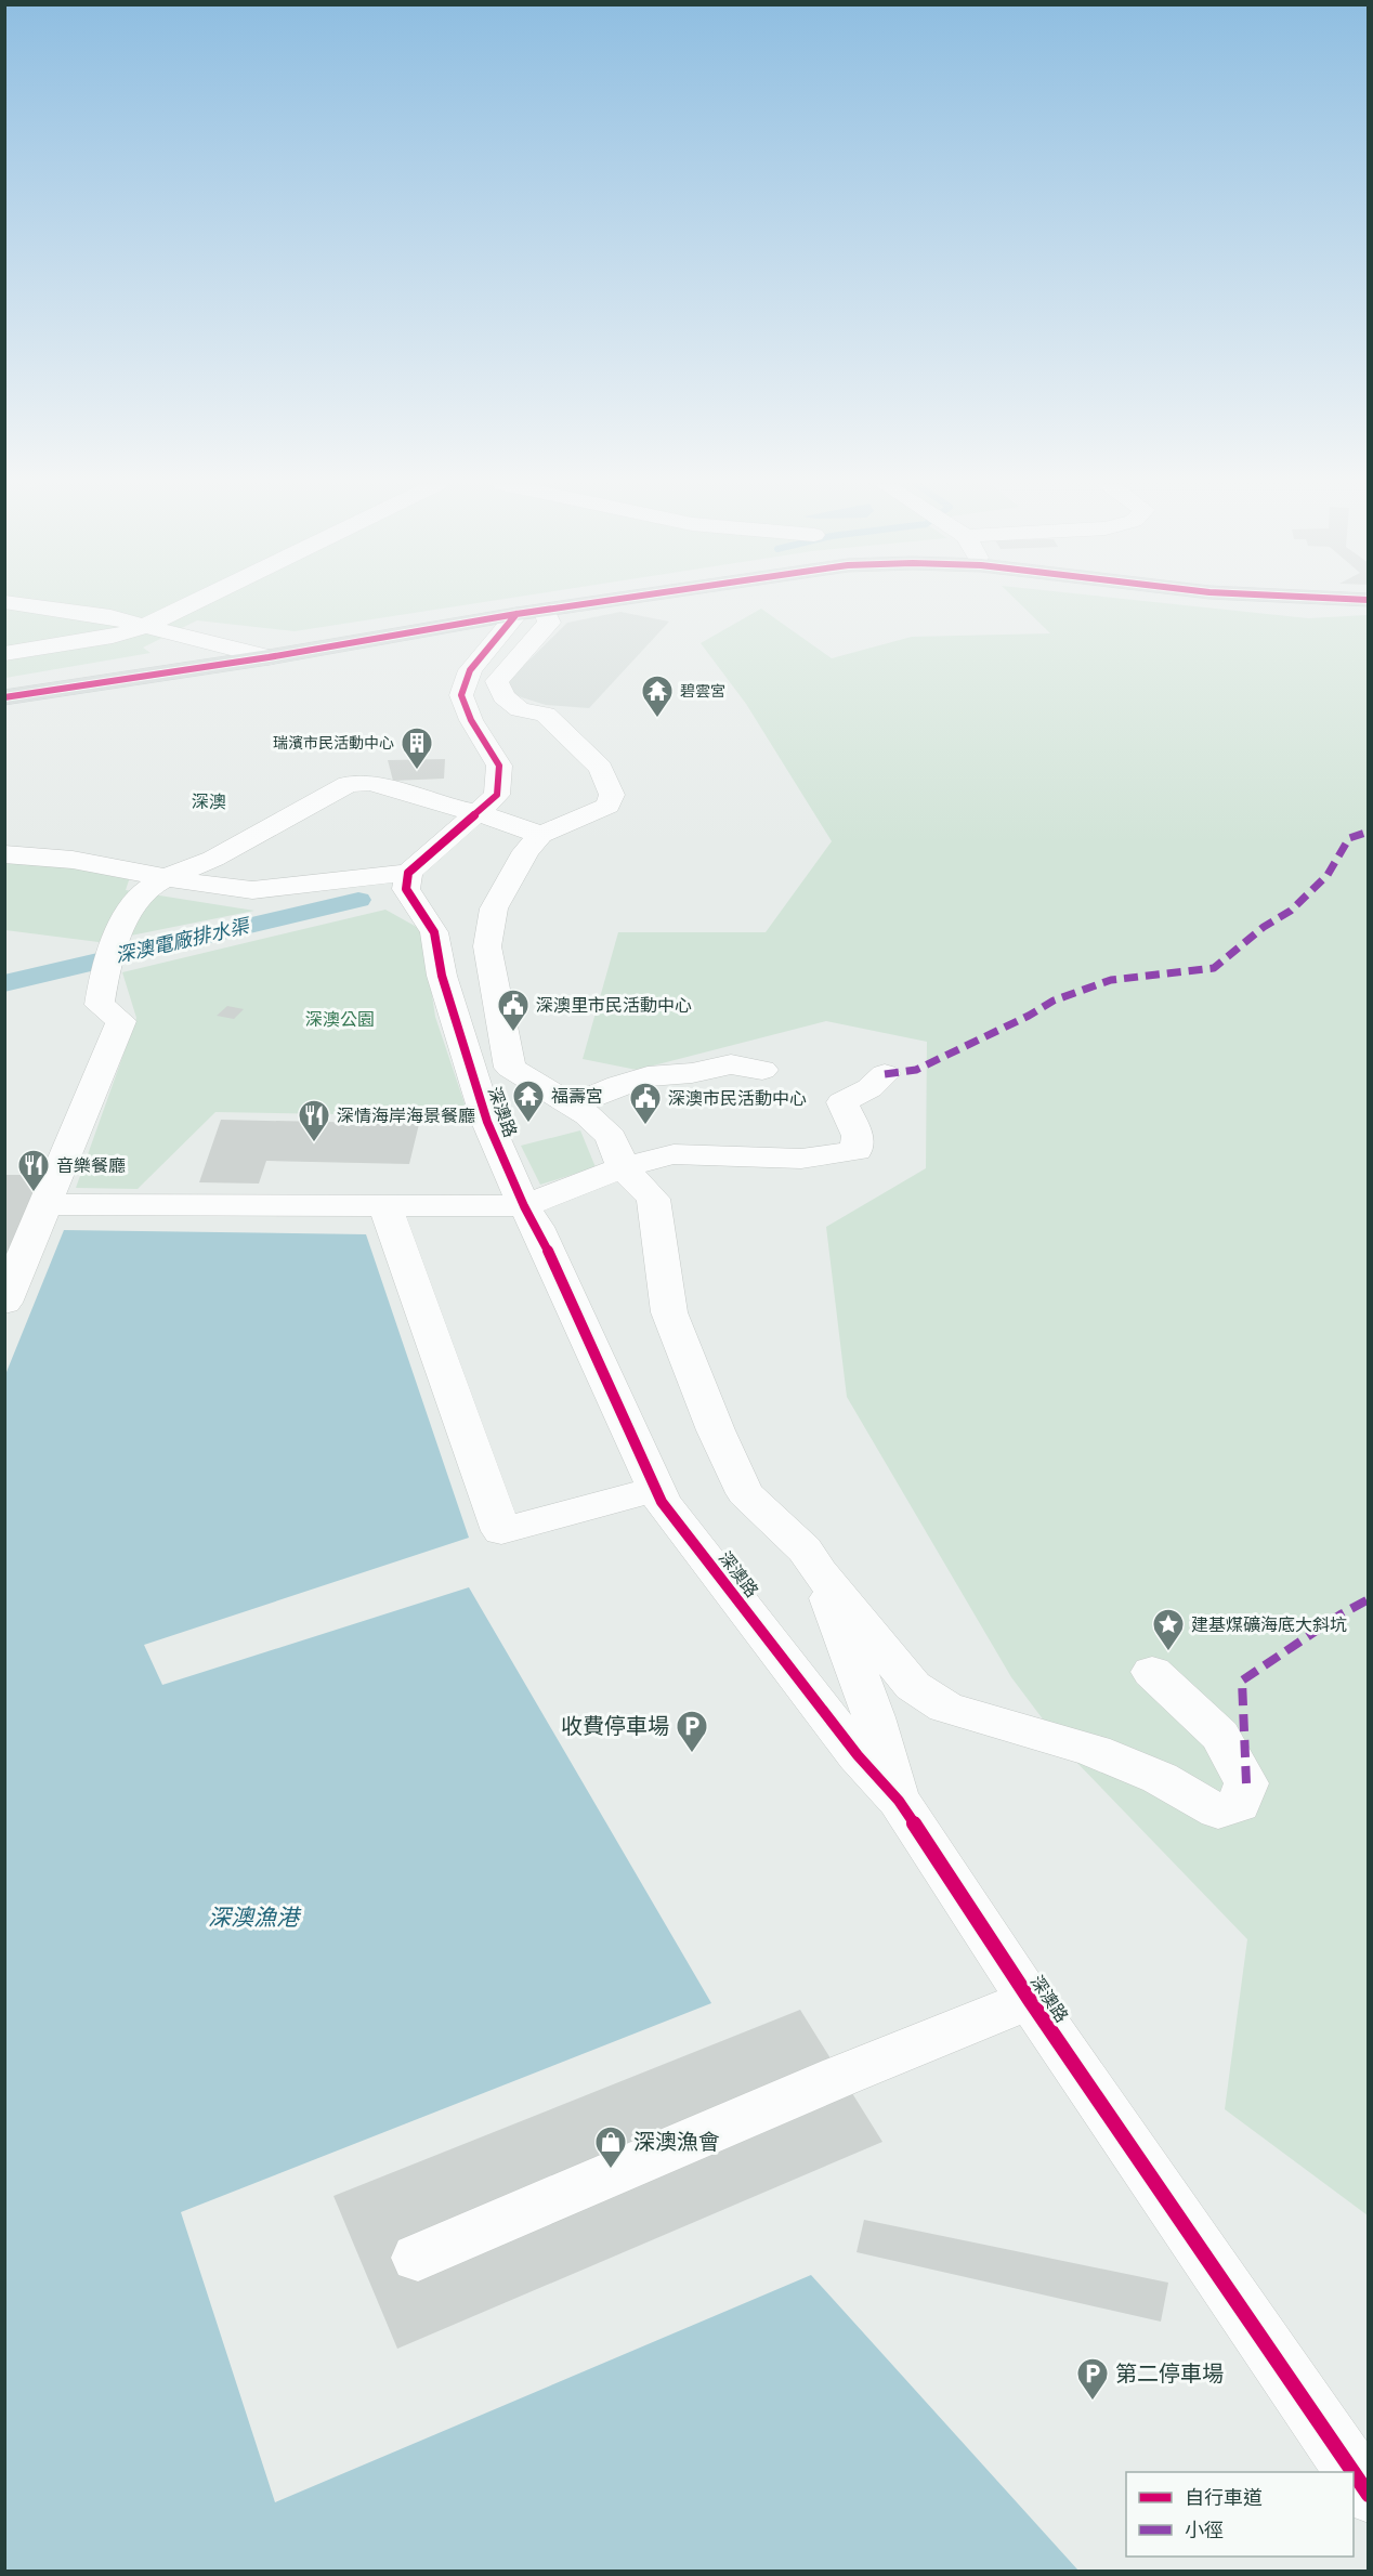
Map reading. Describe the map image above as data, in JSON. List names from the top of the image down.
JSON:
{
  "streets": {
    "street": ["深澳路"]
  },
  "districts": ["深澳"],
  "water": ["深澳電廠排水渠", "深澳漁港"],
  "parks": ["深澳公園"],
  "places": {
    "temple": ["碧雲宮", "福壽宮"],
    "building": ["瑞濱市民活動中心"],
    "public building": ["深澳里市民活動中心", "深澳市民活動中心"],
    "restaurant": ["深情海岸海景餐廳", "音樂餐廳"],
    "place": ["建基煤礦海底大斜坑"],
    "parking": ["收費停車場", "第二停車場"],
    "shop": ["深澳漁會"]
  },
  "legend": ["自行車道", "小徑"]
}
